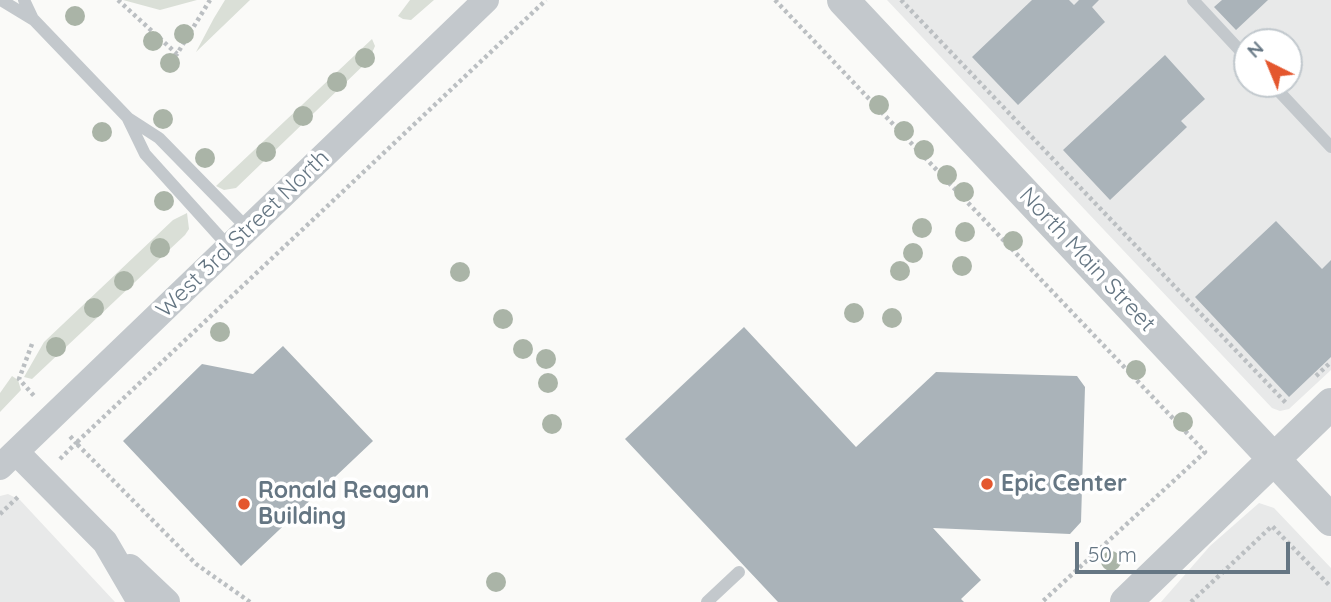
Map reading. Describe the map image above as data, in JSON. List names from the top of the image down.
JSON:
{
  "streets": {
    "street": ["West 3rd Street North", "North Main Street"]
  },
  "places": ["Epic Center", "Ronald Reagan Building"],
  "scale_bar": "50 m",
  "north": "top left"
}
